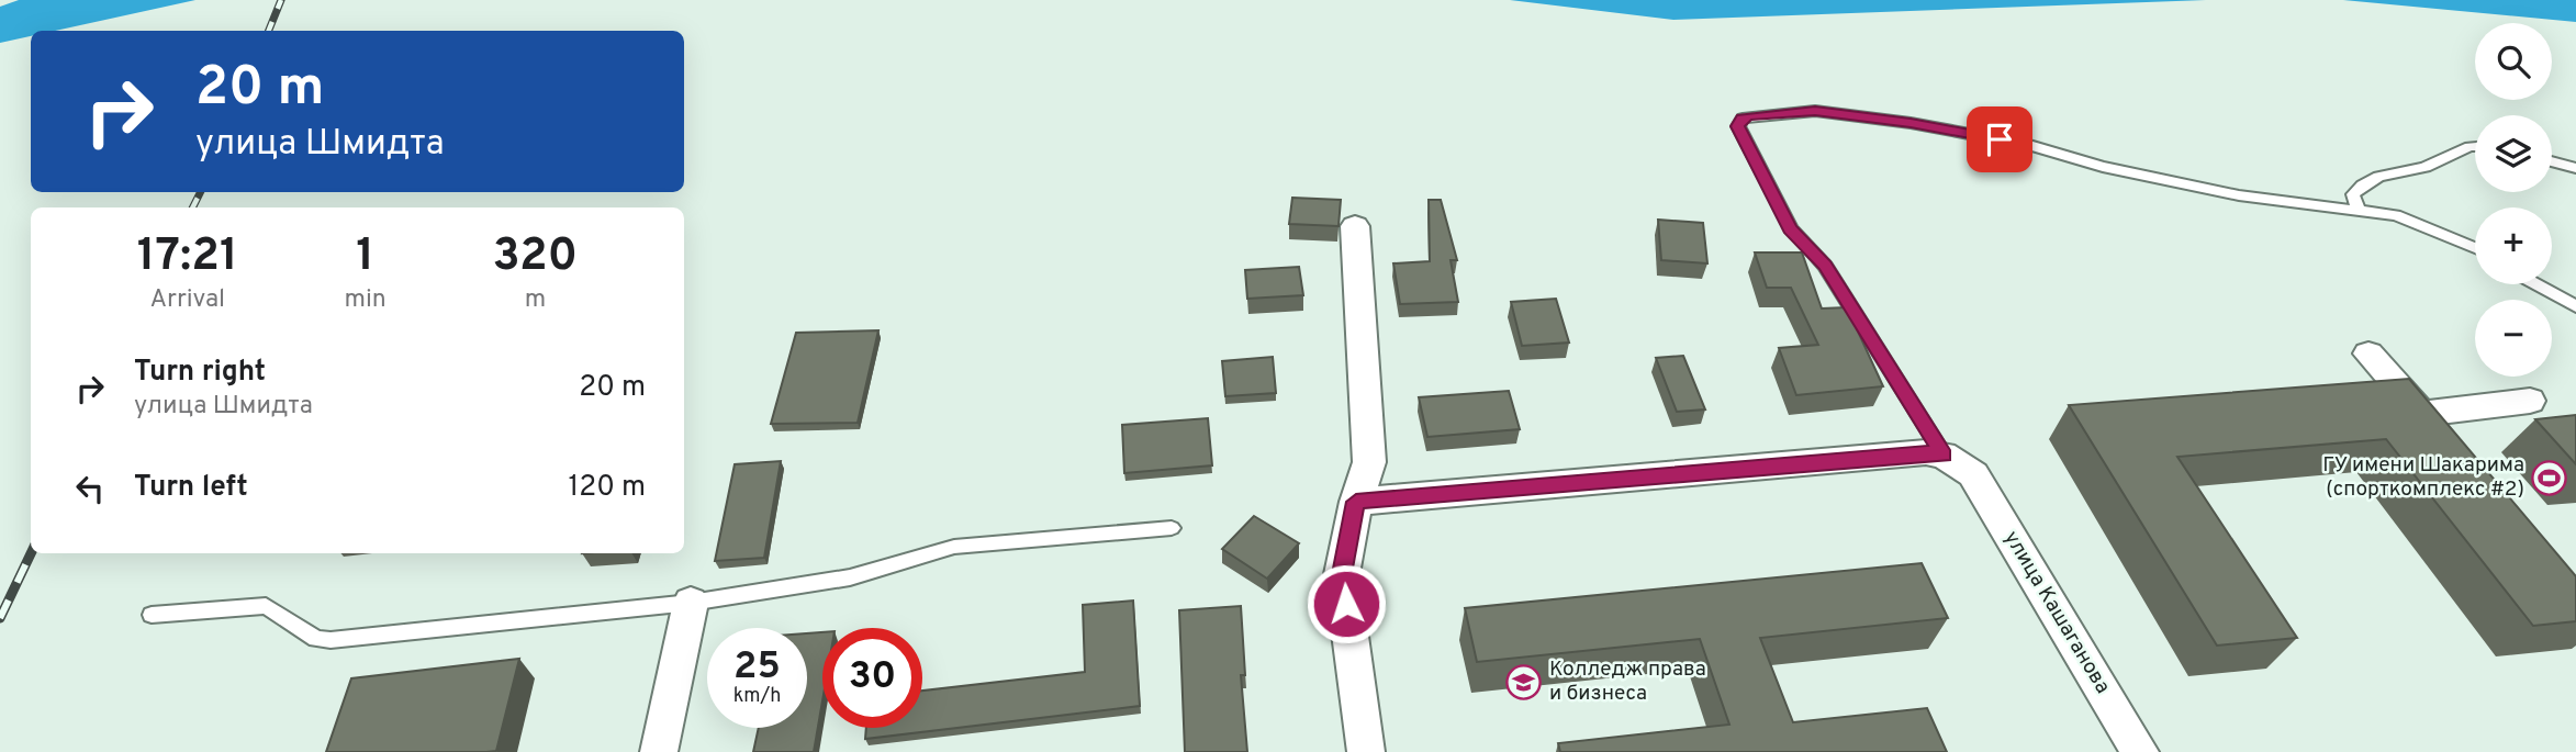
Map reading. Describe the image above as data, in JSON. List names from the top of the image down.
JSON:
{
  "streets": {
    "street": ["улица Кашаганова"]
  },
  "places": {
    "sports": ["ГУ имени Шакарима (спорткомплекс #2)"],
    "school or university": ["Колледж права и бизнеса"]
  },
  "page": {
    "map_buttons": ["+", "−"],
    "turn": ["20 m", "улица Шмидта"],
    "eta": [
      "17:21",
      "Arrival",
      "1",
      "min",
      "320",
      "m"
    ],
    "list": [
      {
        "name": "Turn right",
        "note": "улица Шмидта",
        "value": "20 m"
      },
      {
        "name": "Turn left",
        "value": "120 m"
      }
    ],
    "speed": "25 km/h",
    "limit": "30"
  }
}
